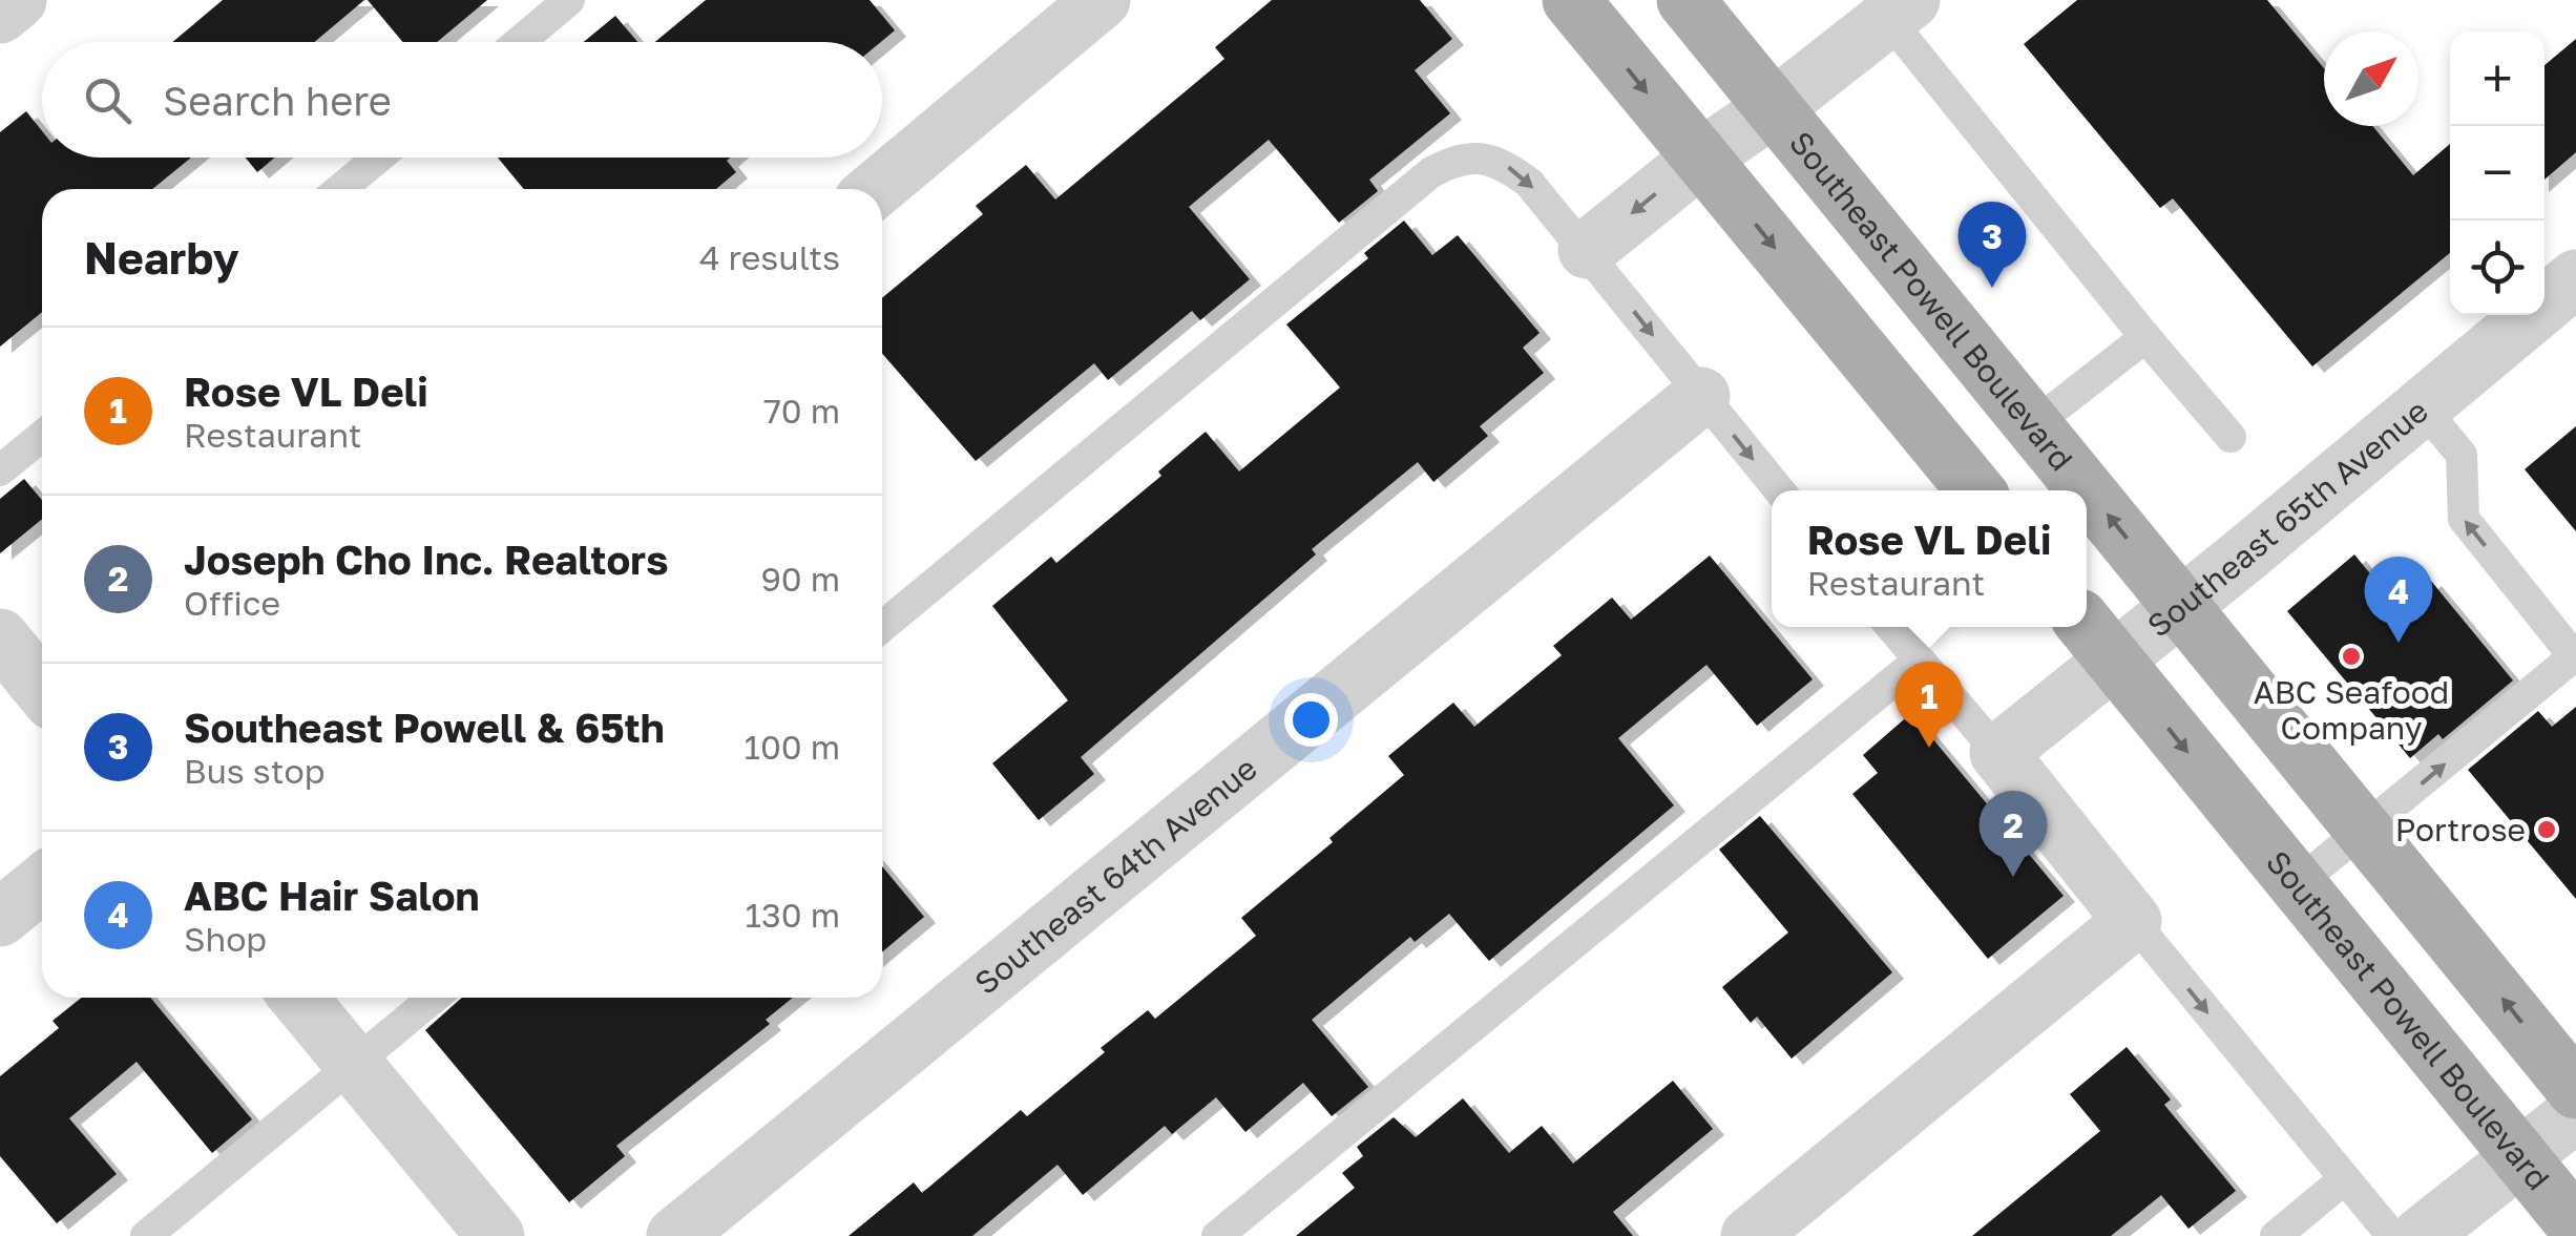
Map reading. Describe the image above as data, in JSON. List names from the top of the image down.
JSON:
{
  "streets": {
    "main road": ["Southeast Powell Boulevard"],
    "street": ["Southeast 65th Avenue", "Southeast 64th Avenue"]
  },
  "crossings": [
    ["Southeast Powell Boulevard", "Southeast 65th Avenue"]
  ],
  "places": ["ABC Seafood Company", "Portrose"],
  "north": "top right",
  "page": {
    "map_buttons": ["+", "−"],
    "search": "Search here",
    "heading": ["Nearby", "4 results"],
    "pins": [
      "3",
      "4",
      "1",
      "2"
    ],
    "list": [
      {
        "mark": "1",
        "name": "Rose VL Deli",
        "note": "Restaurant",
        "value": "70 m"
      },
      {
        "mark": "2",
        "name": "Joseph Cho Inc. Realtors",
        "note": "Office",
        "value": "90 m"
      },
      {
        "mark": "3",
        "name": "Southeast Powell & 65th",
        "note": "Bus stop",
        "value": "100 m"
      },
      {
        "mark": "4",
        "name": "ABC Hair Salon",
        "note": "Shop",
        "value": "130 m"
      }
    ],
    "popup": ["Rose VL Deli", "Restaurant"]
  }
}
